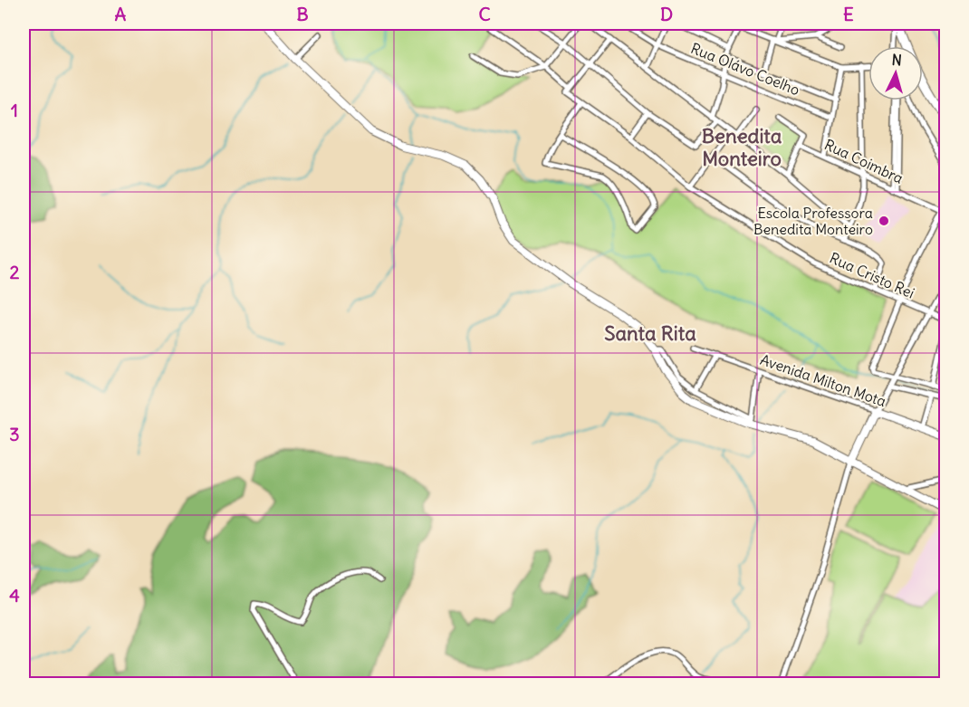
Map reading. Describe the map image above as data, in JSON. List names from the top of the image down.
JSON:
{
  "streets": {
    "main road": ["Avenida Milton Mota"],
    "street": ["Rua Olávo Coelho", "Rua Coimbra", "Rua Cristo Rei"]
  },
  "districts": ["Benedita Monteiro", "Santa Rita"],
  "places": ["Escola Professora Benedita Monteiro"],
  "north": "top",
  "grid": {
    "columns": [
      "A",
      "B",
      "C",
      "D",
      "E"
    ],
    "rows": [
      "1",
      "2",
      "3",
      "4"
    ]
  }
}
